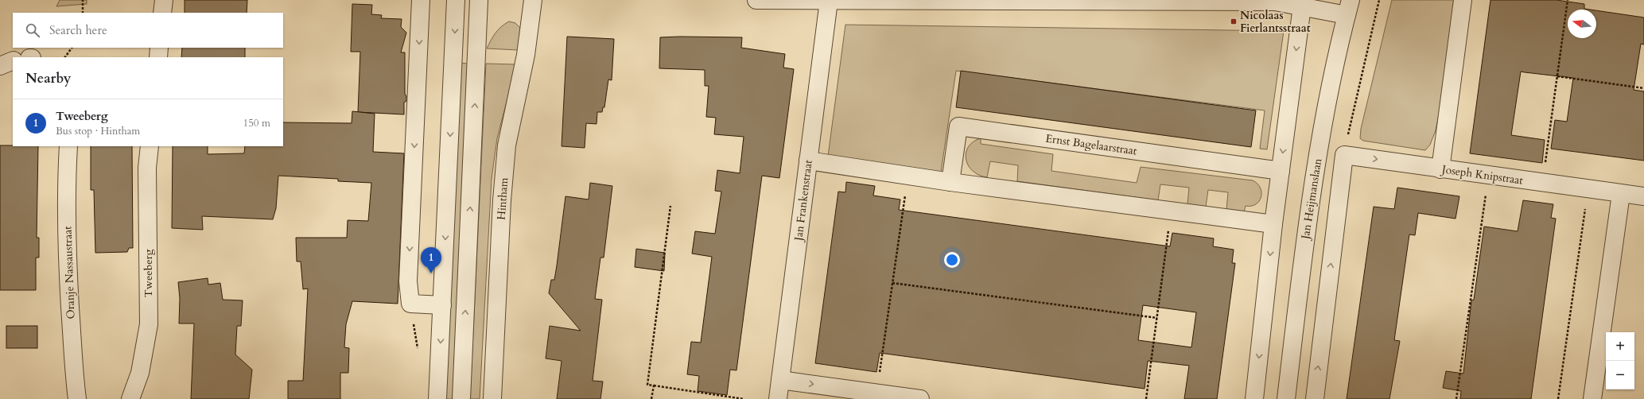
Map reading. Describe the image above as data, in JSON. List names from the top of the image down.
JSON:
{
  "streets": {
    "street": [
      "Ernst Bagelaarstraat",
      "Joseph Knipstraat",
      "Hintham",
      "Jan Heijmanslaan",
      "Jan Frankenstraat",
      "Oranje Nassaustraat",
      "Tweeberg"
    ]
  },
  "places": {
    "transit": ["Nicolaas Fierlantsstraat"]
  },
  "north": "left",
  "page": {
    "search": "Search here",
    "heading": "Nearby",
    "list": [
      {
        "mark": "1",
        "name": "Tweeberg",
        "note": "Bus stop · Hintham",
        "value": "150 m"
      }
    ],
    "pins": "1",
    "map_buttons": ["+", "−"]
  }
}
